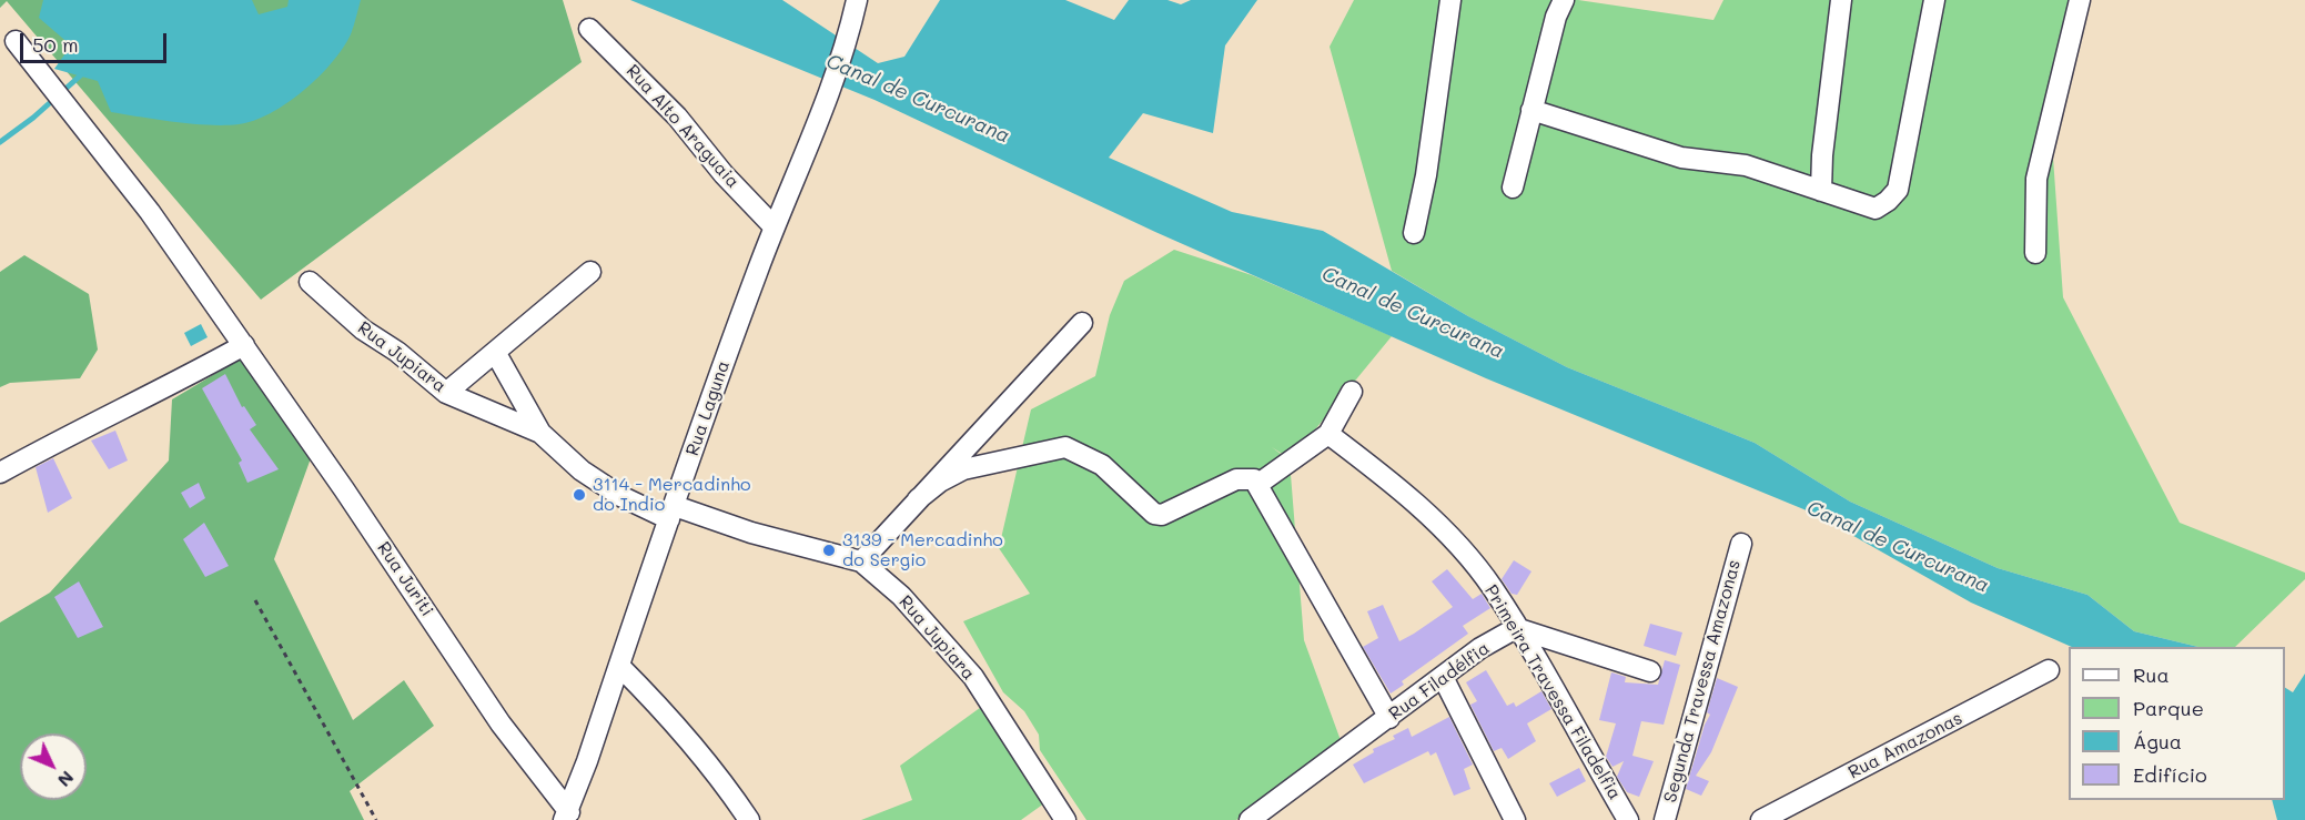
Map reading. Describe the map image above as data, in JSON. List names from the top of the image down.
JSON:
{
  "streets": {
    "street": [
      "Rua Alto Araguaia",
      "Rua Jupiara",
      "Rua Laguna",
      "Rua Juriti",
      "Rua Filadélfia",
      "Segunda Travessa Amazonas",
      "Primeira Travessa Filadelfia",
      "Rua Amazonas"
    ]
  },
  "crossings": [
    ["Rua Alto Araguaia", "Rua Laguna"],
    ["Rua Jupiara", "Rua Laguna"],
    ["Rua Laguna", "Rua Juriti"],
    ["Rua Filadélfia", "Primeira Travessa Filadelfia"]
  ],
  "water": ["Canal de Curcurana"],
  "places": ["3114 - Mercadinho do Indio", "3139 - Mercadinho do Sergio"],
  "legend": [
    "Rua",
    "Parque",
    "Água",
    "Edifício"
  ],
  "scale_bar": "50 m",
  "north": "bottom right"
}
